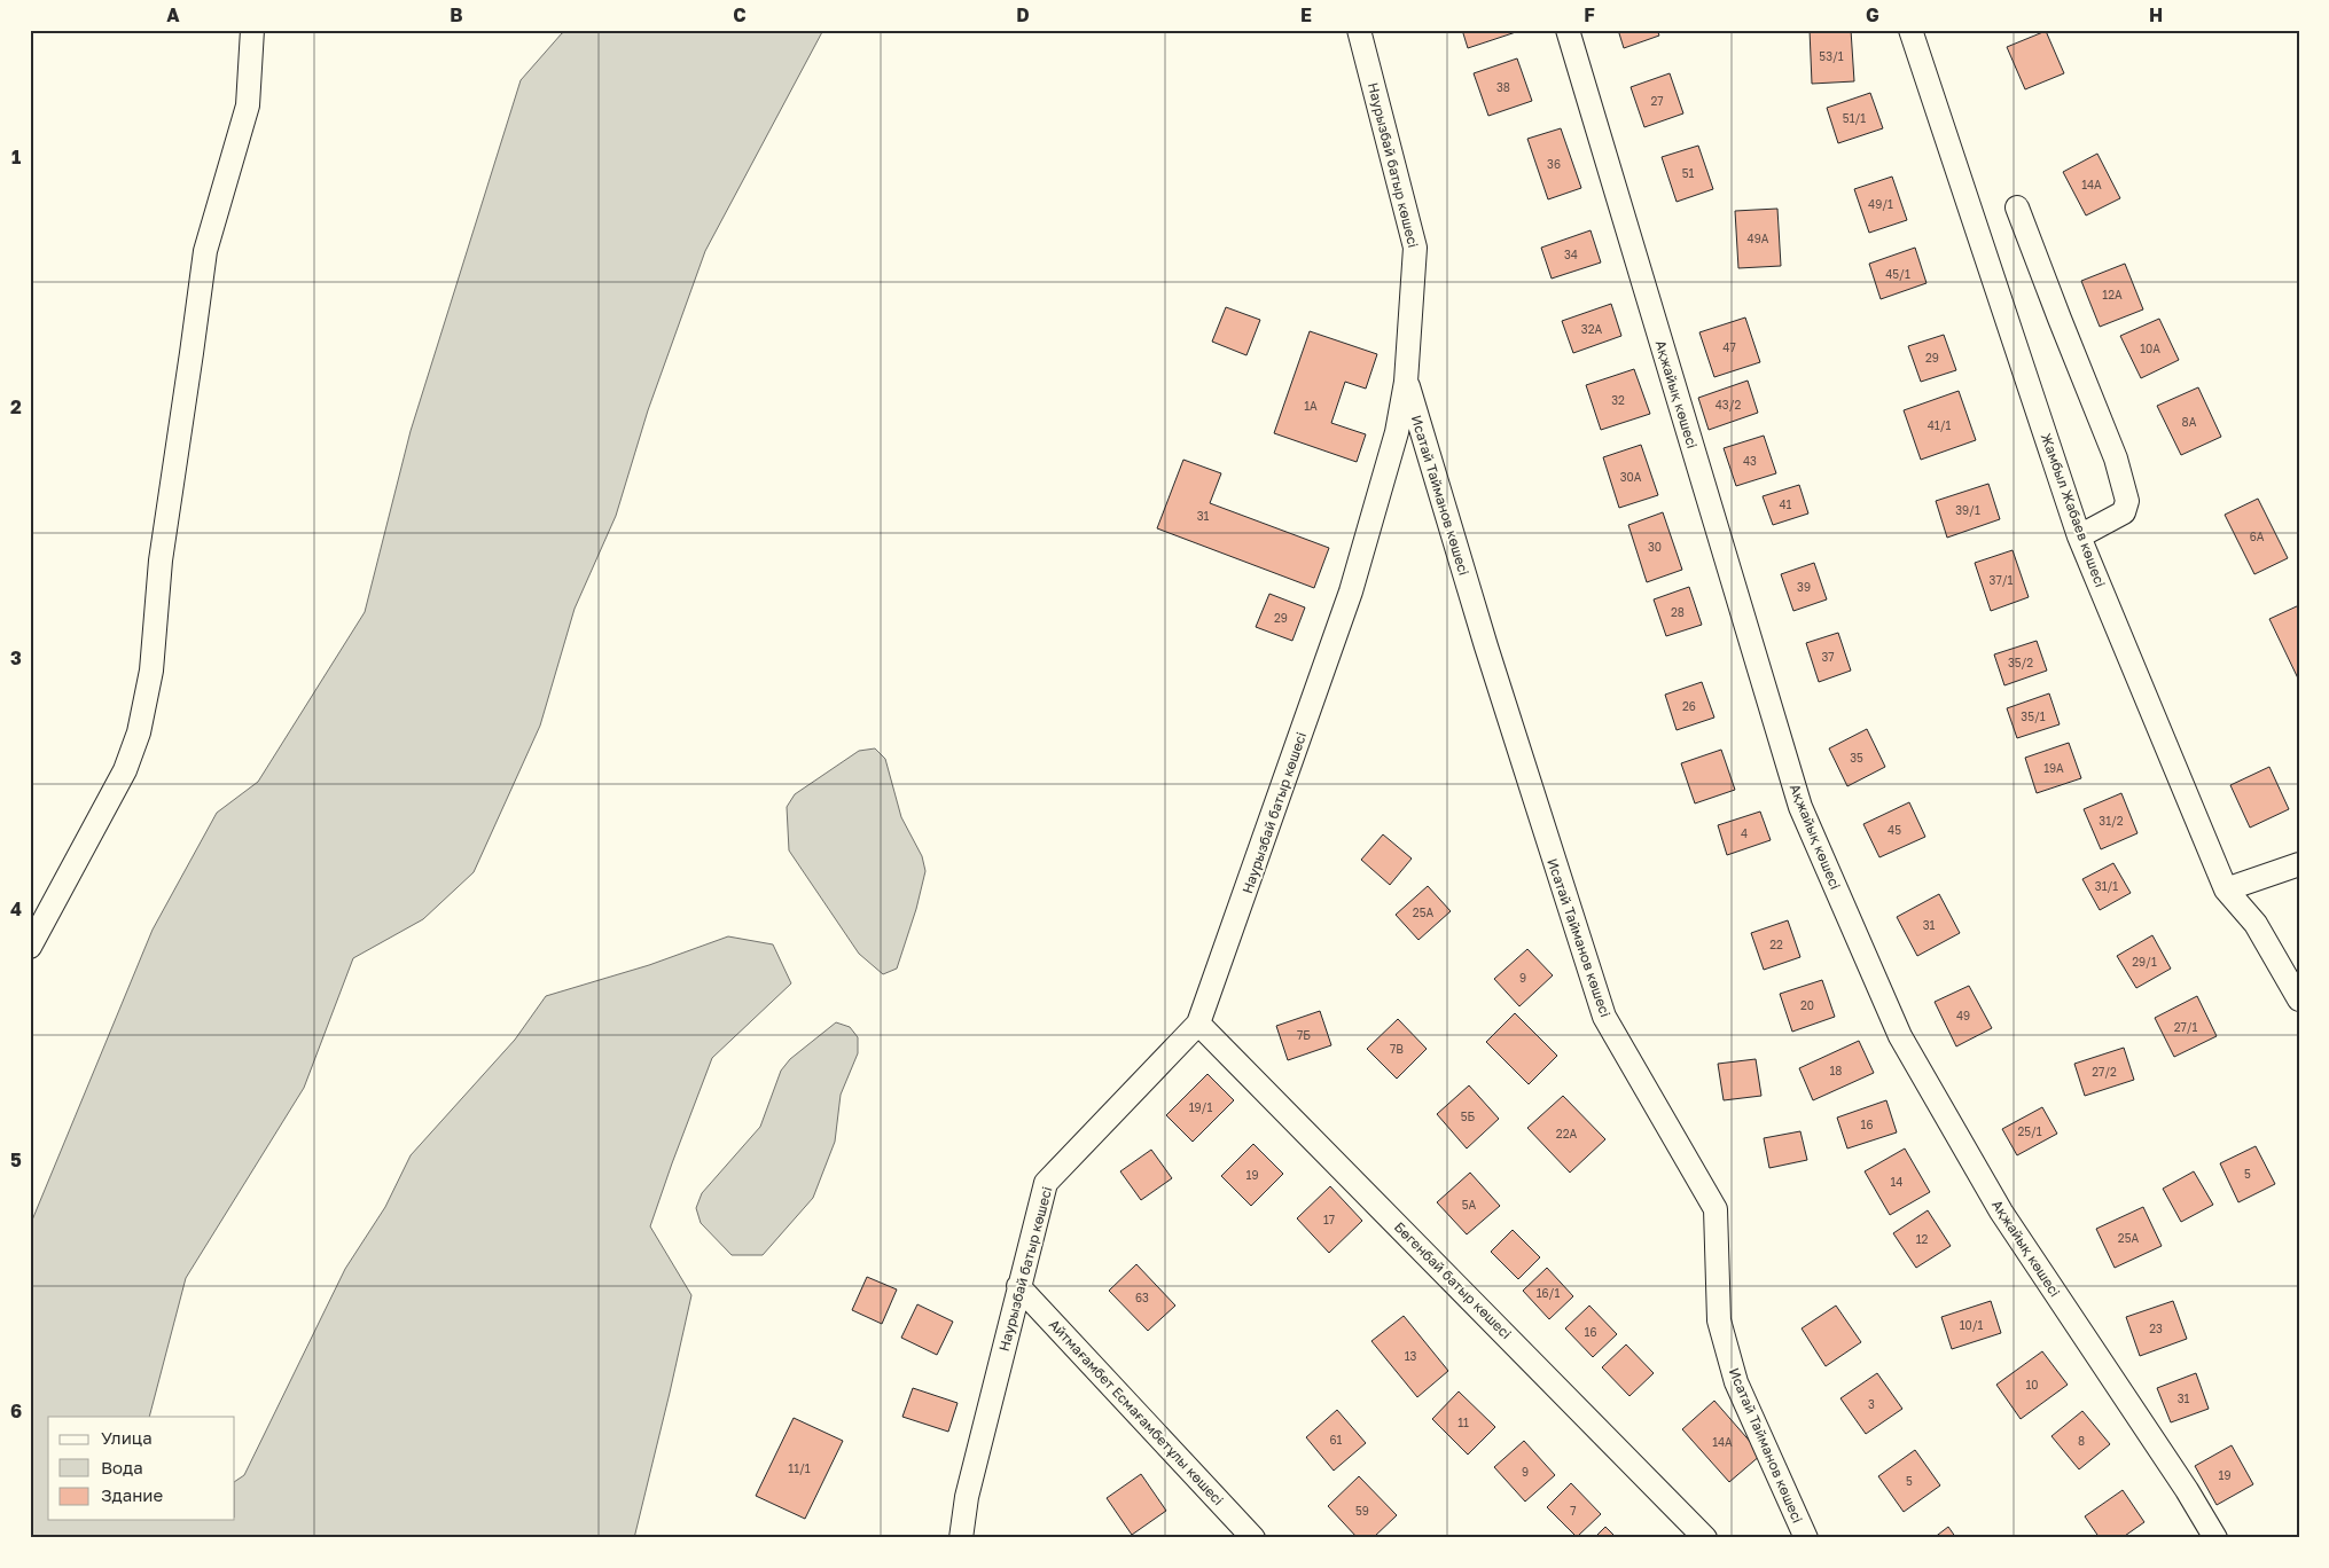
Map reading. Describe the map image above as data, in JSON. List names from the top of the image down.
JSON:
{
  "streets": {
    "street": [
      "Наурызбай батыр көшесі",
      "Ақжайық көшесі",
      "Исатай Тайманов көшесі",
      "Жамбыл Жабаев көшесі",
      "Бөгенбай батыр көшесі",
      "Айтмағамбет Есмағамбетұлы көшесі"
    ]
  },
  "crossings": [
    ["Наурызбай батыр көшесі", "Исатай Тайманов көшесі"],
    ["Наурызбай батыр көшесі", "Бөгенбай батыр көшесі"],
    ["Наурызбай батыр көшесі", "Айтмағамбет Есмағамбетұлы көшесі"]
  ],
  "house_numbers": [
    "53/1",
    "38",
    "27",
    "51/1",
    "36",
    "51",
    "14А",
    "49/1",
    "49А",
    "34",
    "45/1",
    "12А",
    "32А",
    "47",
    "10А",
    "29",
    "32",
    "43/2",
    "1А",
    "8А",
    "41/1",
    "43",
    "30А",
    "41",
    "39/1",
    "31",
    "6А",
    "30",
    "37/1",
    "39",
    "28",
    "29",
    "37",
    "35/2",
    "26",
    "35/1",
    "35",
    "19А",
    "31/2",
    "45",
    "4",
    "31/1",
    "25А",
    "31",
    "22",
    "29/1",
    "9",
    "20",
    "49",
    "27/1",
    "7Б",
    "7В",
    "18",
    "27/2",
    "19/1",
    "5Б",
    "16",
    "25/1",
    "22А",
    "5",
    "19",
    "14",
    "5А",
    "17",
    "25А",
    "12",
    "16/1",
    "63",
    "10/1",
    "23",
    "16",
    "13",
    "10",
    "31",
    "3",
    "11",
    "61",
    "8",
    "14А",
    "11/1",
    "9",
    "19",
    "5",
    "59",
    "7"
  ],
  "legend": ["Улица", "Вода", "Здание"],
  "grid": {
    "columns": [
      "A",
      "B",
      "C",
      "D",
      "E",
      "F",
      "G",
      "H"
    ],
    "rows": [
      "1",
      "2",
      "3",
      "4",
      "5",
      "6"
    ]
  }
}
